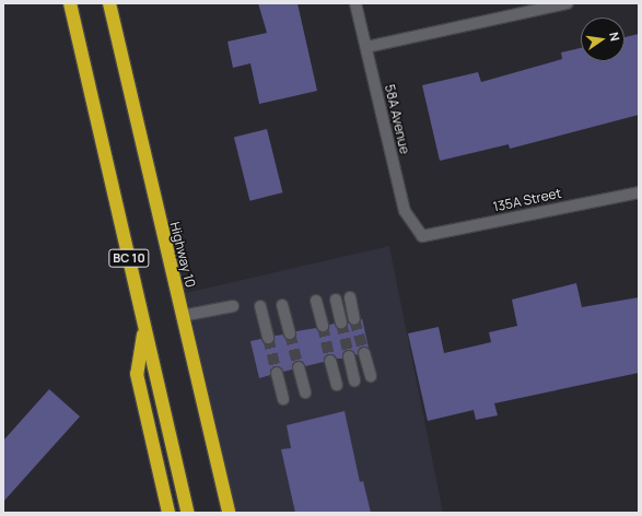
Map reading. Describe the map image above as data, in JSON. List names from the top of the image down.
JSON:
{
  "streets": {
    "highway": ["Highway 10", "BC 10"],
    "street": ["58A Avenue", "135A Street"]
  },
  "crossings": [
    ["58A Avenue", "135A Street"]
  ],
  "north": "right"
}
